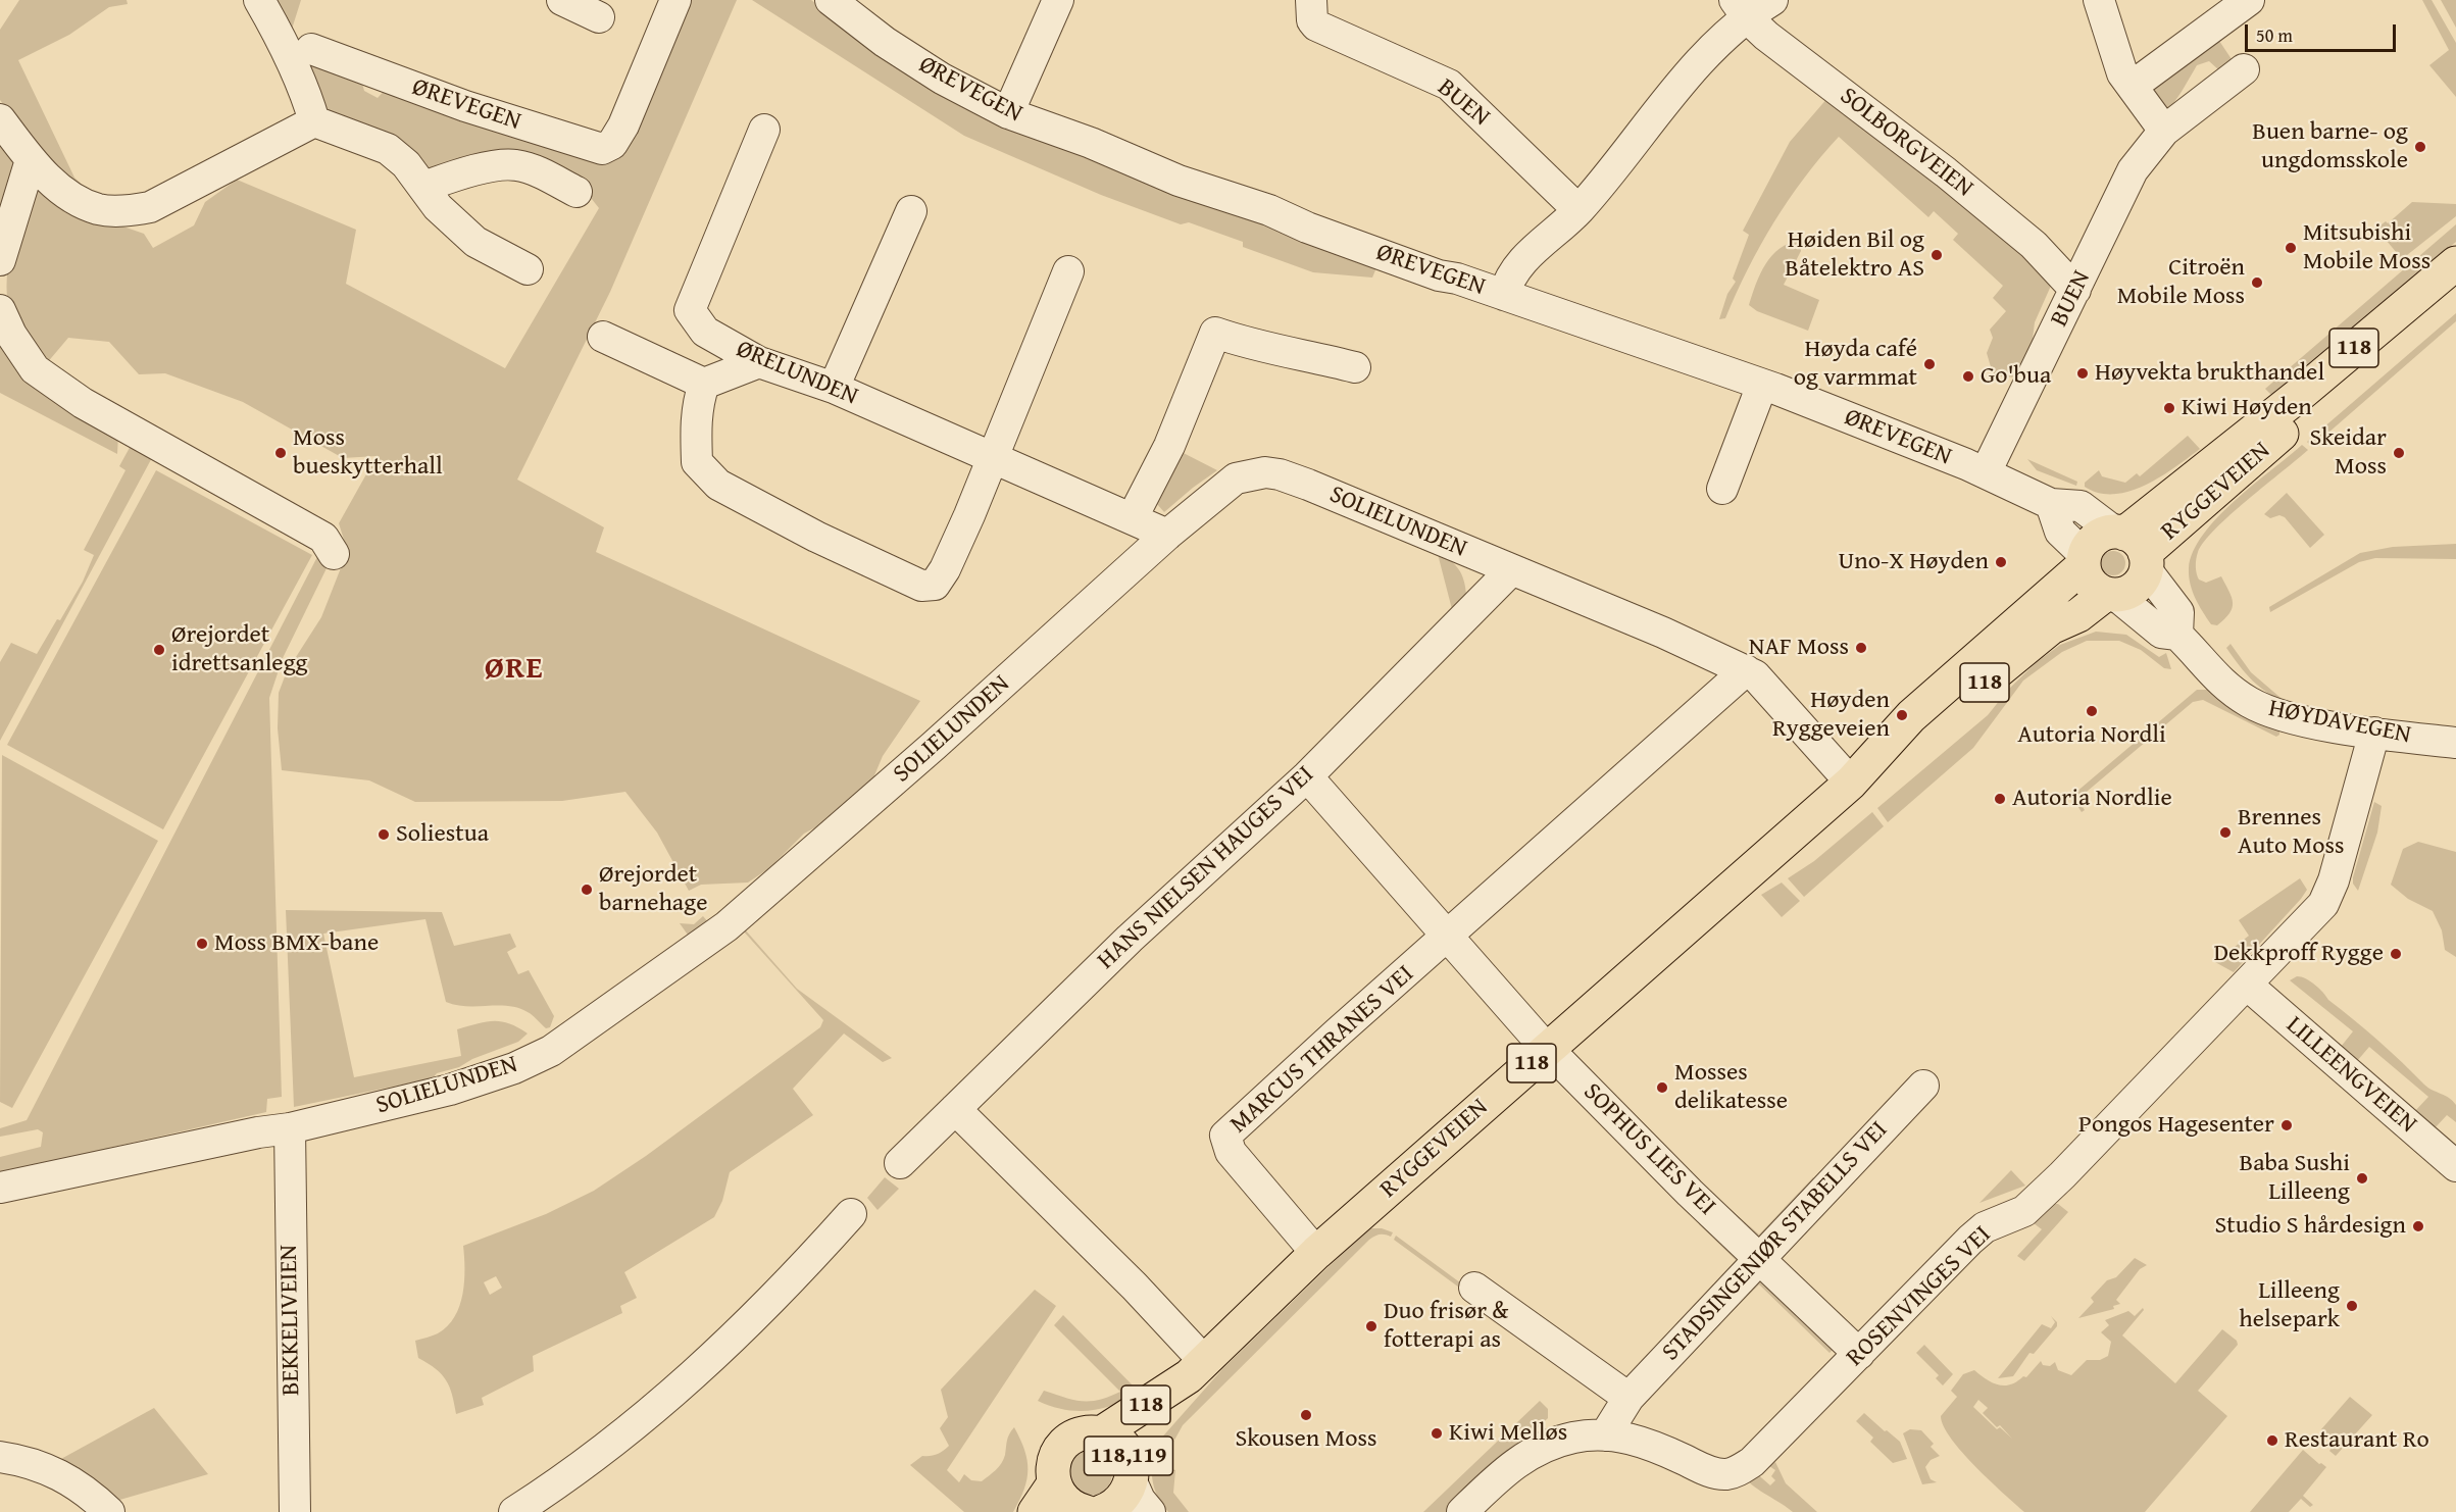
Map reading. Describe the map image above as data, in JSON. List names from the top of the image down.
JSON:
{
  "streets": {
    "main road": ["118", "RYGGEVEIEN", "118,119"],
    "street": [
      "ØREVEGEN",
      "BUEN",
      "SOLBORGVEIEN",
      "ØRELUNDEN",
      "SOLIELUNDEN",
      "HØYDAVEGEN",
      "HANS NIELSEN HAUGES VEI",
      "MARCUS THRANES VEI",
      "LILLEENGVEIEN",
      "SOPHUS LIES VEI",
      "STADSINGENIØR STABELLS VEI",
      "ROSENVINGES VEI",
      "BEKKELIVEIEN"
    ]
  },
  "crossings": [
    ["ØREVEGEN", "BUEN"],
    ["ØREVEGEN", "118"],
    ["ØREVEGEN", "RYGGEVEIEN"],
    ["ØREVEGEN", "HØYDAVEGEN"],
    ["BUEN", "SOLBORGVEIEN"],
    ["118", "RYGGEVEIEN"],
    ["118", "HØYDAVEGEN"],
    ["ØRELUNDEN", "SOLIELUNDEN"],
    ["RYGGEVEIEN", "SOLIELUNDEN"],
    ["RYGGEVEIEN", "HØYDAVEGEN"],
    ["RYGGEVEIEN", "MARCUS THRANES VEI"],
    ["RYGGEVEIEN", "SOPHUS LIES VEI"],
    ["RYGGEVEIEN", "118,119"],
    ["SOLIELUNDEN", "HANS NIELSEN HAUGES VEI"],
    ["SOLIELUNDEN", "MARCUS THRANES VEI"],
    ["SOLIELUNDEN", "BEKKELIVEIEN"],
    ["HØYDAVEGEN", "ROSENVINGES VEI"],
    ["MARCUS THRANES VEI", "SOPHUS LIES VEI"],
    ["LILLEENGVEIEN", "ROSENVINGES VEI"],
    ["SOPHUS LIES VEI", "STADSINGENIØR STABELLS VEI"],
    ["SOPHUS LIES VEI", "ROSENVINGES VEI"],
    ["STADSINGENIØR STABELLS VEI", "ROSENVINGES VEI"]
  ],
  "districts": ["ØRE"],
  "places": [
    "Buen barne- og ungdomsskole",
    "Mitsubishi Mobile Moss",
    "Høiden Bil og Båtelektro AS",
    "Citroën Mobile Moss",
    "Høyda café og varmmat",
    "Høyvekta brukthandel",
    "Go'bua",
    "Kiwi Høyden",
    "Moss bueskytterhall",
    "Skeidar Moss",
    "Uno-X Høyden",
    "NAF Moss",
    "Ørejordet idrettsanlegg",
    "Autoria Nordli",
    "Høyden Ryggeveien",
    "Autoria Nordlie",
    "Brennes Auto Moss",
    "Soliestua",
    "Ørejordet barnehage",
    "Moss BMX-bane",
    "Dekkproff Rygge",
    "Mosses delikatesse",
    "Pongos Hagesenter",
    "Baba Sushi Lilleeng",
    "Studio S hårdesign",
    "Lilleeng helsepark",
    "Duo frisør & fotterapi as",
    "Skousen Moss",
    "Kiwi Melløs",
    "Restaurant Ro"
  ],
  "scale_bar": "50 m"
}
